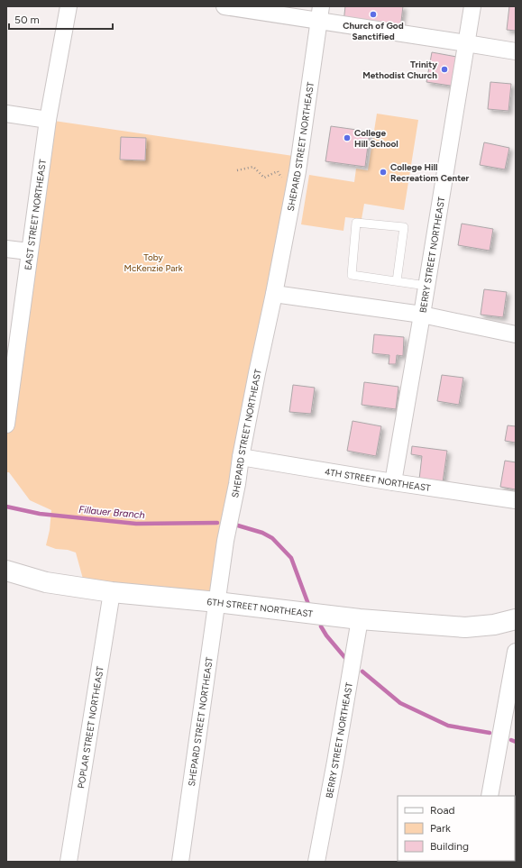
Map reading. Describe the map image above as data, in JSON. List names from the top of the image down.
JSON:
{
  "streets": {
    "street": [
      "SHEPARD STREET NORTHEAST",
      "EAST STREET NORTHEAST",
      "BERRY STREET NORTHEAST",
      "4TH STREET NORTHEAST",
      "6TH STREET NORTHEAST",
      "POPLAR STREET NORTHEAST"
    ]
  },
  "crossings": [
    ["SHEPARD STREET NORTHEAST", "4TH STREET NORTHEAST"],
    ["SHEPARD STREET NORTHEAST", "6TH STREET NORTHEAST"],
    ["BERRY STREET NORTHEAST", "4TH STREET NORTHEAST"],
    ["BERRY STREET NORTHEAST", "6TH STREET NORTHEAST"],
    ["6TH STREET NORTHEAST", "POPLAR STREET NORTHEAST"]
  ],
  "water": ["Fillauer Branch"],
  "parks": ["Toby McKenzie Park"],
  "places": [
    "Church of God Sanctified",
    "Trinity Methodist Church",
    "College Hill School",
    "College Hill Recreatiom Center"
  ],
  "legend": ["Road", "Park", "Building"],
  "scale_bar": "50 m"
}
